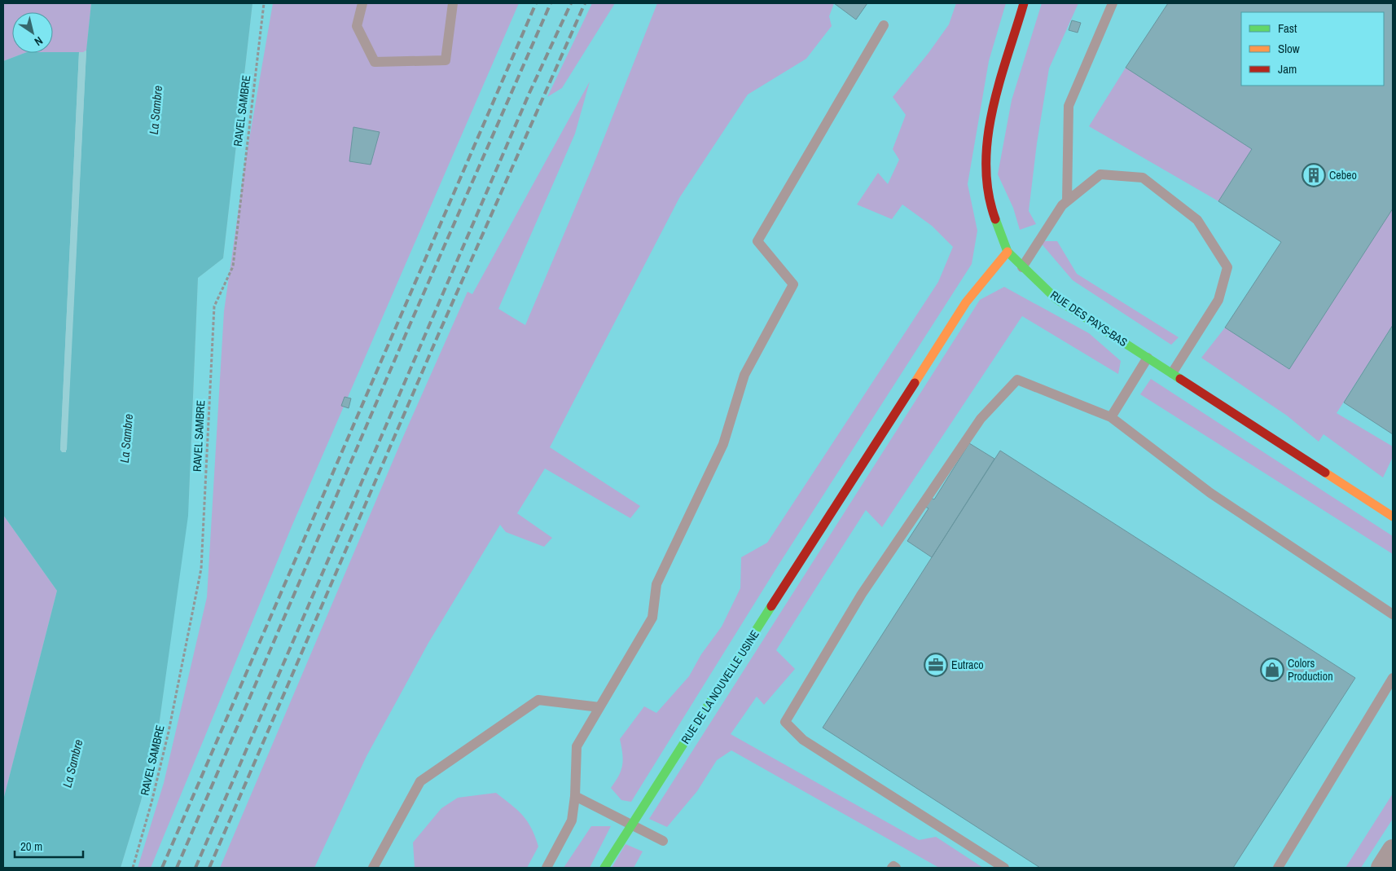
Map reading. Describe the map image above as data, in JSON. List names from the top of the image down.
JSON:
{
  "streets": {
    "street": ["RUE DES PAYS-BAS", "RUE DE LA NOUVELLE USINE"],
    "path": ["RAVEL SAMBRE"]
  },
  "crossings": [
    ["RUE DES PAYS-BAS", "RUE DE LA NOUVELLE USINE"]
  ],
  "water": ["La Sambre"],
  "places": {
    "building": ["Cebeo"],
    "office": ["Eutraco"],
    "shop": ["Colors Production"]
  },
  "legend": ["Fast", "Slow", "Jam"],
  "scale_bar": "20 m",
  "north": "bottom right"
}
